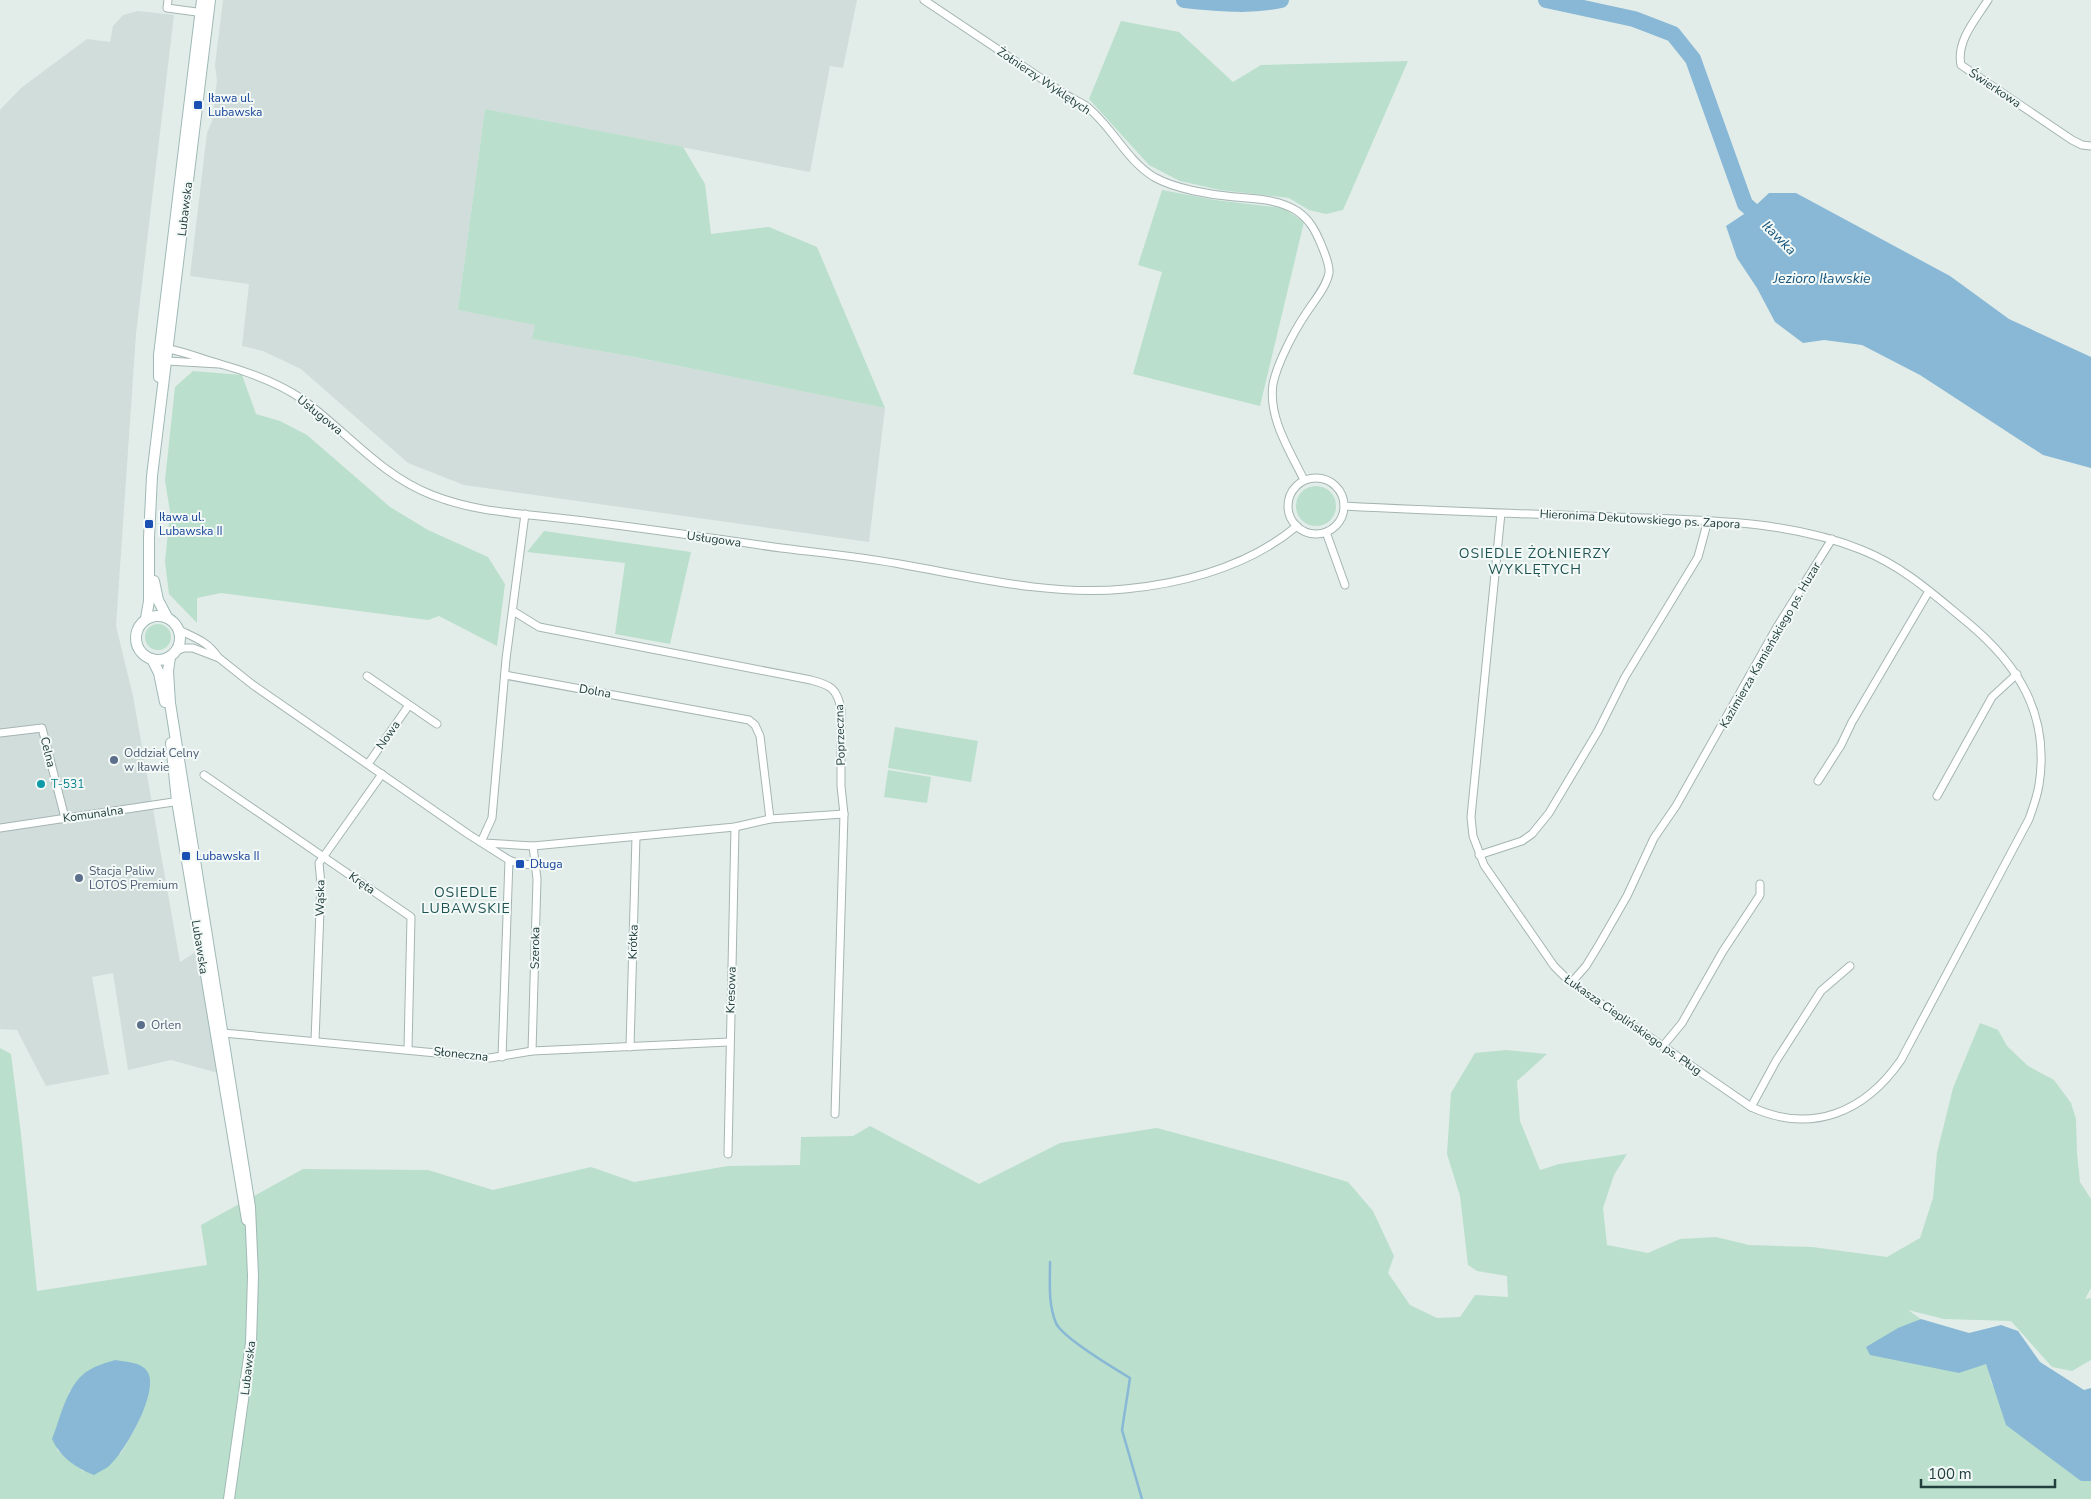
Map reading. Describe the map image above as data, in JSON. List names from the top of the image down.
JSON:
{
  "streets": {
    "main road": ["Lubawska"],
    "street": [
      "Żołnierzy Wyklętych",
      "Świerkowa",
      "Usługowa",
      "Hieronima Dekutowskiego ps. Zapora",
      "Kazimierza Kamieńskiego ps. Huzar",
      "Dolna",
      "Nowa",
      "Poprzeczna",
      "Celna",
      "Komunalna",
      "Kręta",
      "Wąska",
      "Krótka",
      "Szeroka",
      "Kresowa",
      "Łukasza Cieplińskiego ps. Pług",
      "Słoneczna"
    ]
  },
  "crossings": [
    ["Żołnierzy Wyklętych", "Usługowa"],
    ["Żołnierzy Wyklętych", "Hieronima Dekutowskiego ps. Zapora"],
    ["Lubawska", "Usługowa"],
    ["Lubawska", "Komunalna"],
    ["Lubawska", "Słoneczna"],
    ["Usługowa", "Hieronima Dekutowskiego ps. Zapora"],
    ["Hieronima Dekutowskiego ps. Zapora", "Kazimierza Kamieńskiego ps. Huzar"],
    ["Hieronima Dekutowskiego ps. Zapora", "Łukasza Cieplińskiego ps. Pług"],
    ["Kazimierza Kamieńskiego ps. Huzar", "Łukasza Cieplińskiego ps. Pług"],
    ["Celna", "Komunalna"],
    ["Kręta", "Wąska"],
    ["Kręta", "Słoneczna"],
    ["Wąska", "Słoneczna"],
    ["Krótka", "Słoneczna"],
    ["Szeroka", "Słoneczna"],
    ["Kresowa", "Słoneczna"]
  ],
  "districts": ["OSIEDLE ŻOŁNIERZY WYKLĘTYCH", "OSIEDLE LUBAWSKIE"],
  "water": ["Iławka", "Jezioro Iławskie"],
  "places": {
    "transit": [
      "Iława ul. Lubawska",
      "Iława ul. Lubawska II",
      "Lubawska II",
      "Długa"
    ],
    "other": [
      "Oddział Celny w Iławie",
      "T-531",
      "Stacja Paliw LOTOS Premium",
      "Orlen"
    ]
  },
  "scale_bar": "100 m"
}
